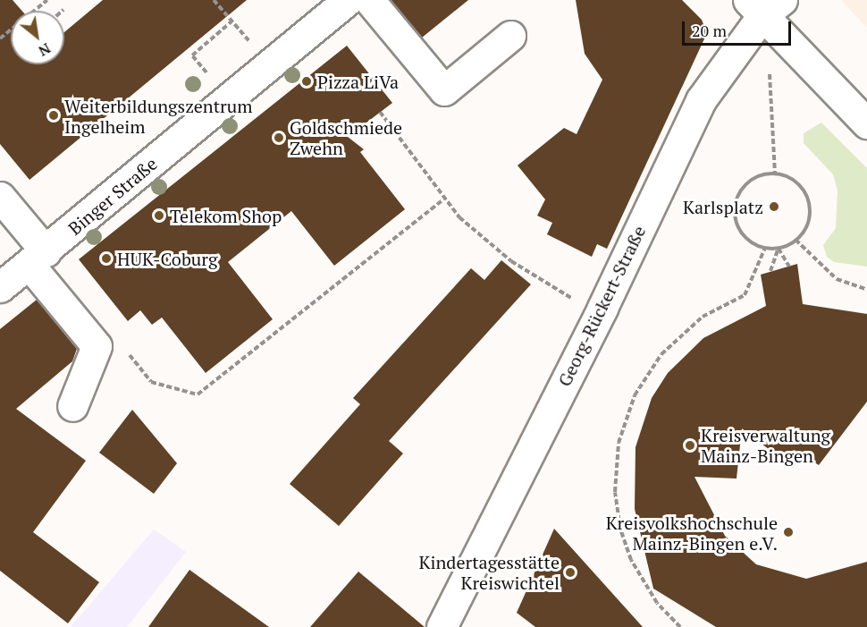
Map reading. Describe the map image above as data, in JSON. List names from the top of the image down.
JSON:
{
  "streets": {
    "street": ["Binger Straße", "Georg-Rückert-Straße"]
  },
  "places": [
    "Pizza LiVa",
    "Weiterbildungszentrum Ingelheim",
    "Goldschmiede Zwehn",
    "Karlsplatz",
    "Telekom Shop",
    "HUK-Coburg",
    "Kreisverwaltung Mainz-Bingen",
    "Kreisvolkshochschule Mainz-Bingen e.V.",
    "Kindertagesstätte Kreiswichtel"
  ],
  "scale_bar": "20 m",
  "north": "bottom right"
}
